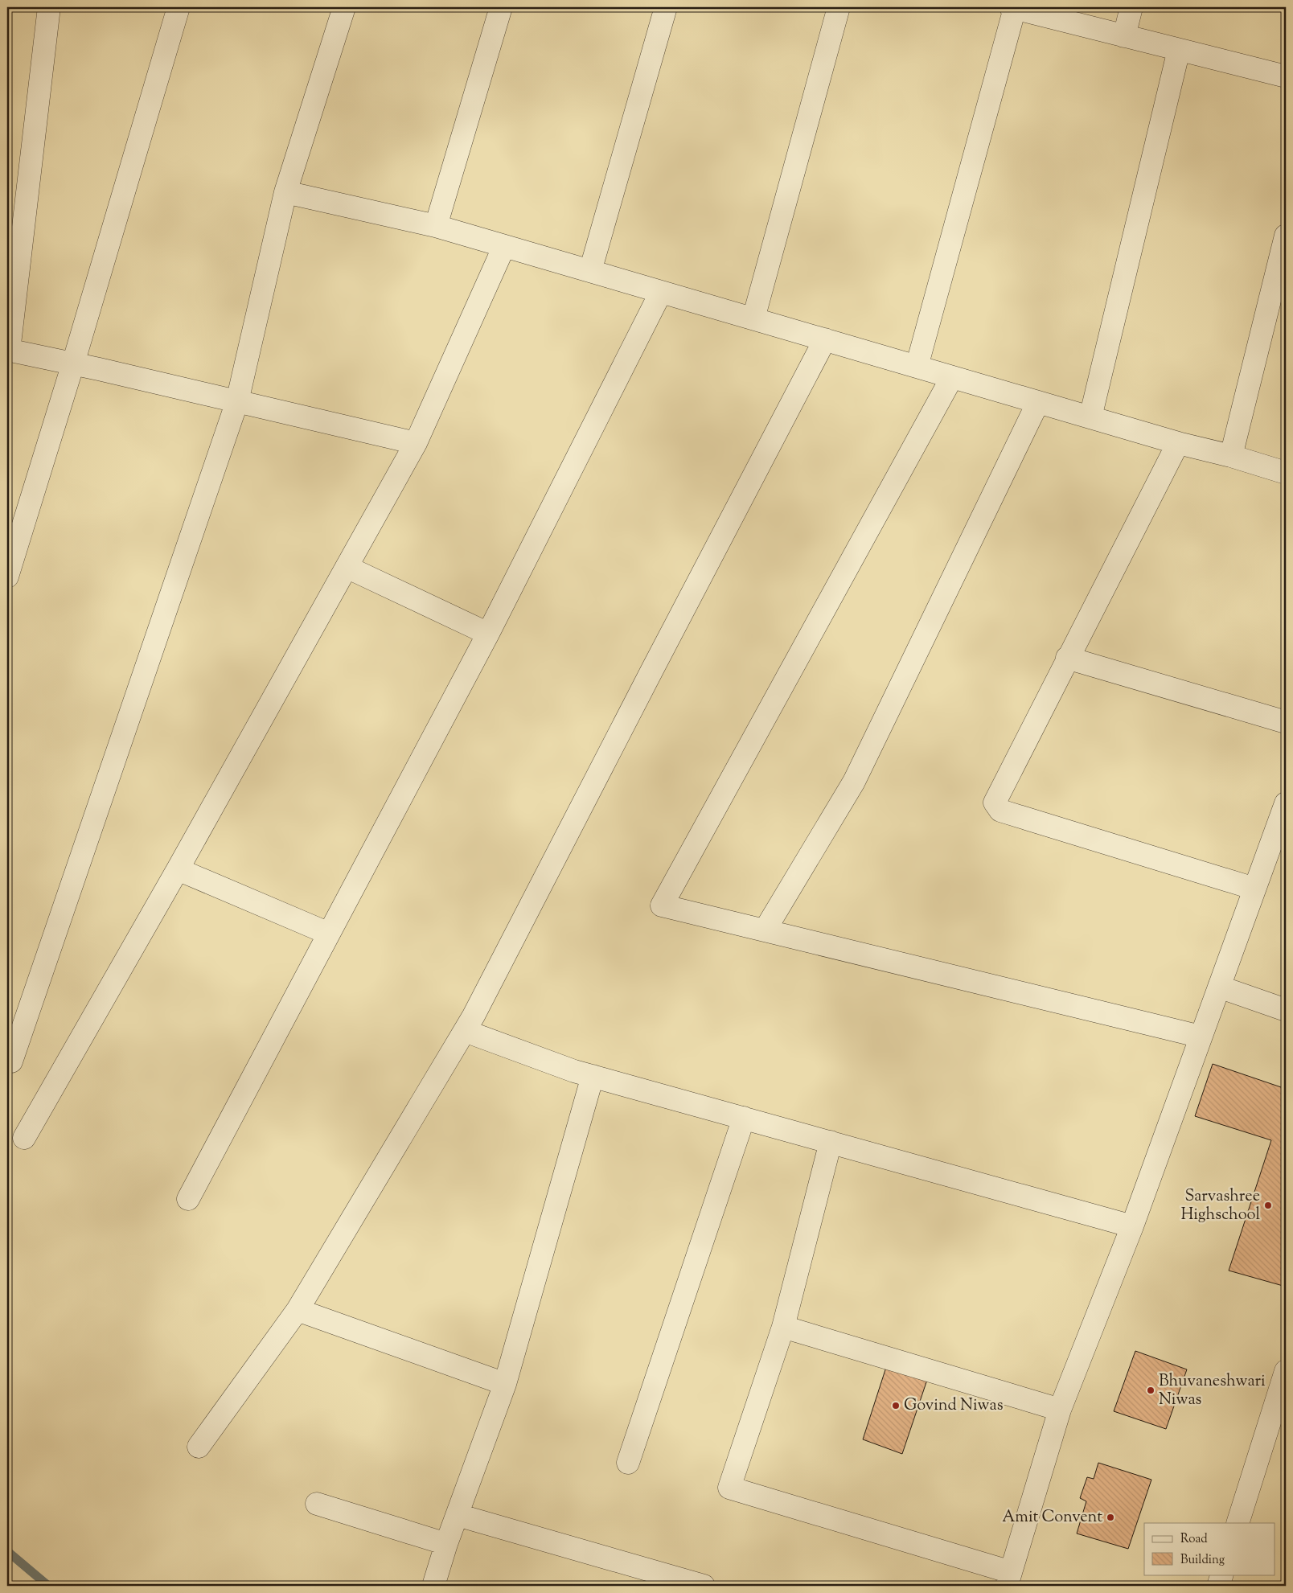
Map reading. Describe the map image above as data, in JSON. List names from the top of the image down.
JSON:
{
  "places": [
    "Sarvashree Highschool",
    "Bhuvaneshwari Niwas",
    "Govind Niwas",
    "Amit Convent"
  ],
  "legend": ["Road", "Building"]
}
